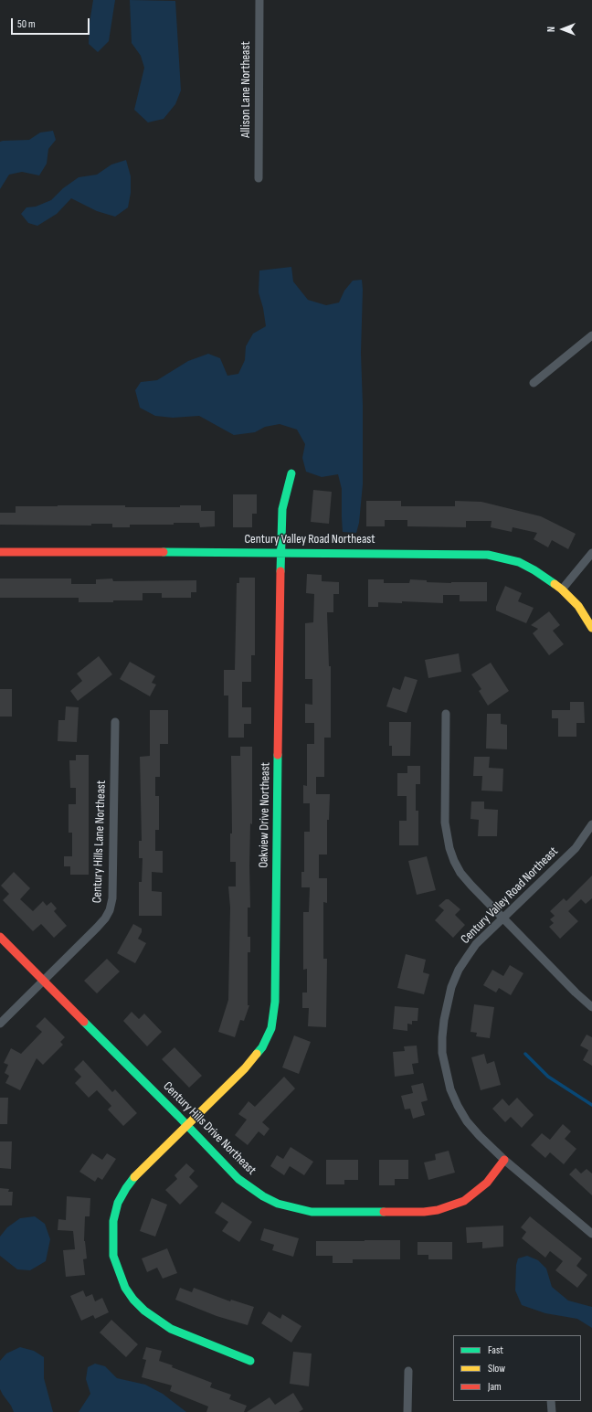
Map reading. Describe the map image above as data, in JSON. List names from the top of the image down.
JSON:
{
  "streets": {
    "street": [
      "Allison Lane Northeast",
      "Century Valley Road Northeast",
      "Oakview Drive Northeast",
      "Century Hills Lane Northeast",
      "Century Hills Drive Northeast"
    ]
  },
  "crossings": [
    ["Century Valley Road Northeast", "Oakview Drive Northeast"],
    ["Century Valley Road Northeast", "Century Hills Drive Northeast"],
    ["Oakview Drive Northeast", "Century Hills Drive Northeast"],
    ["Century Hills Lane Northeast", "Century Hills Drive Northeast"]
  ],
  "legend": ["Fast", "Slow", "Jam"],
  "scale_bar": "50 m",
  "north": "left"
}
